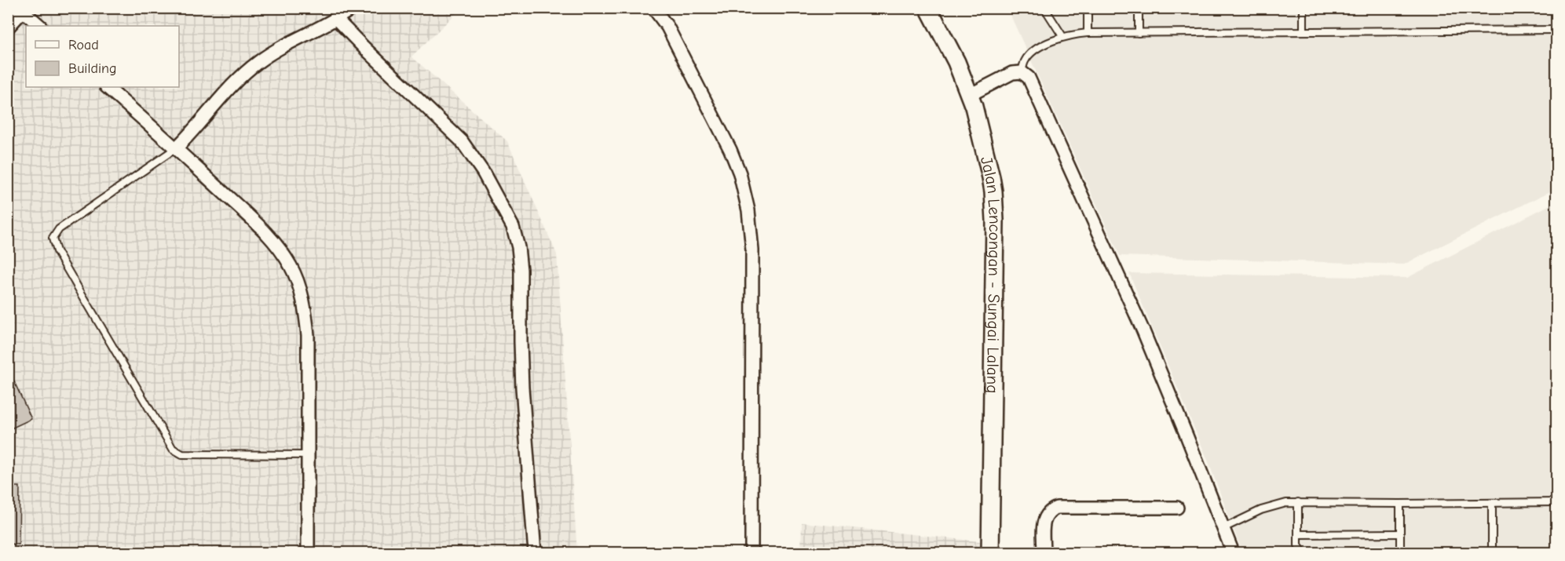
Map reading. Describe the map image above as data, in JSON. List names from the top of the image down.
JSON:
{
  "streets": {
    "street": ["Jalan Lencongan - Sungai Lalang"]
  },
  "legend": ["Road", "Building"]
}
